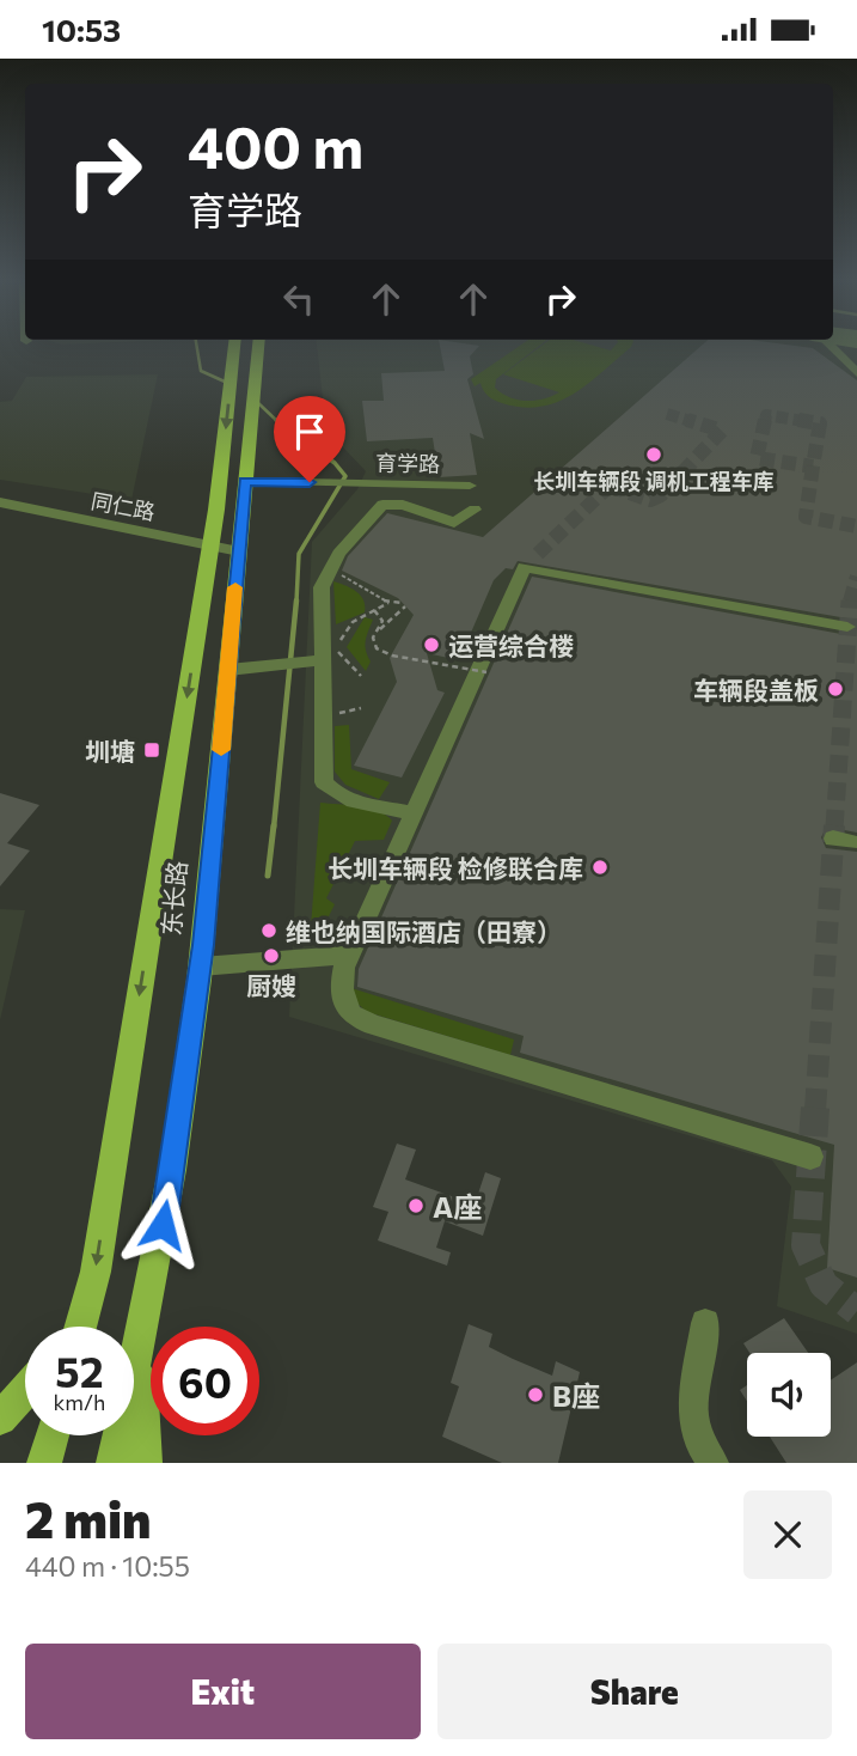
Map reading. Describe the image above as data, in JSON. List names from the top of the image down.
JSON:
{
  "streets": {
    "main road": ["东长路"],
    "street": ["育学路", "同仁路"]
  },
  "crossings": [
    ["育学路", "东长路"],
    ["同仁路", "东长路"]
  ],
  "places": {
    "other": [
      "长圳车辆段 调机工程车库",
      "运营综合楼",
      "车辆段盖板",
      "长圳车辆段 检修联合库",
      "维也纳国际酒店（田寮）",
      "厨嫂",
      "A座",
      "B座"
    ],
    "transit": ["圳塘"]
  },
  "page": {
    "status": "10:53",
    "turn": ["400 m", "育学路"],
    "speed": "52 km/h",
    "limit": "60",
    "heading": ["2 min", "440 m · 10:55"],
    "buttons": ["Exit", "Share"]
  }
}
